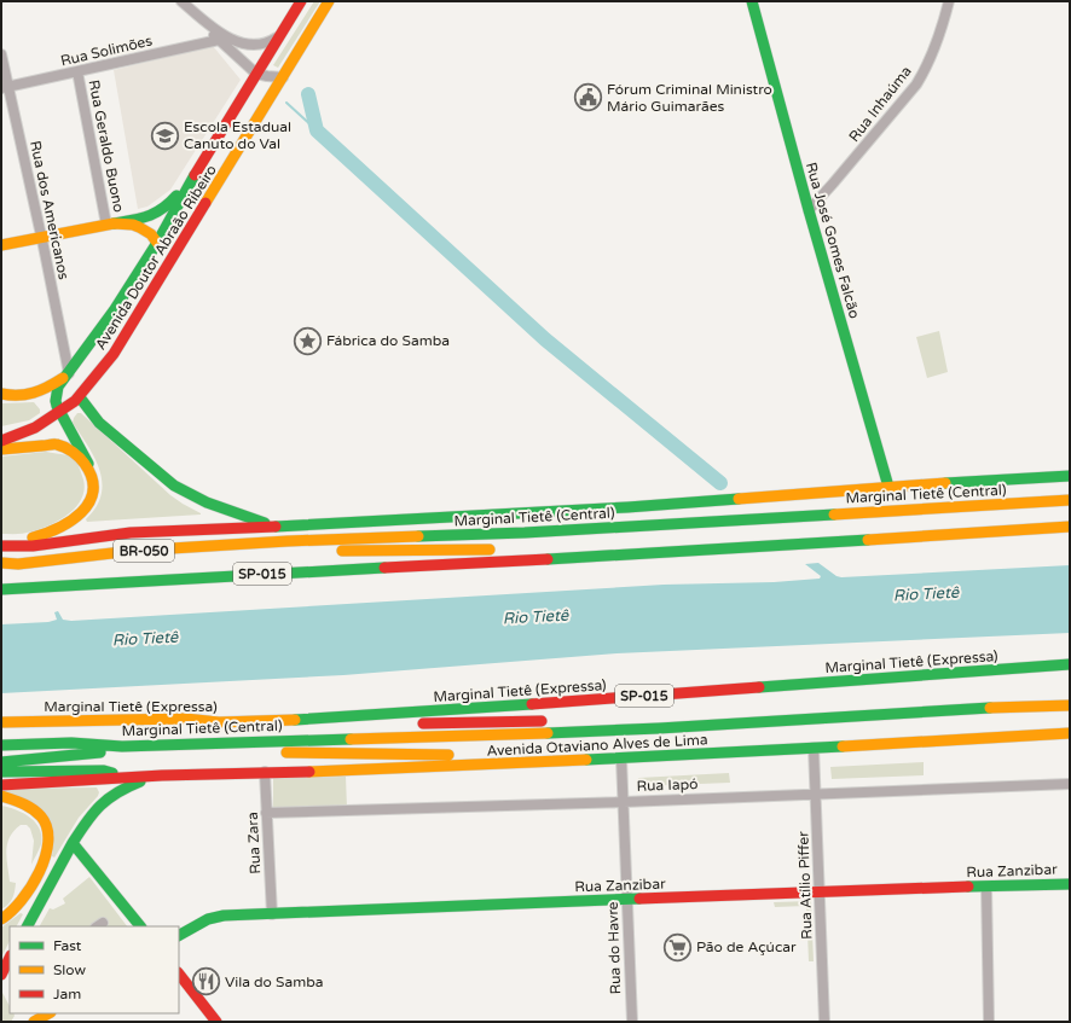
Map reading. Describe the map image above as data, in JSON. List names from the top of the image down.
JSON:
{
  "streets": {
    "main road": [
      "Rua José Gomes Falcão",
      "Avenida Doutor Abraão Ribeiro",
      "Marginal Tietê (Central)",
      "BR-050",
      "SP-015",
      "Marginal Tietê (Expressa)",
      "Avenida Otaviano Alves de Lima",
      "Rua Zanzibar"
    ],
    "street": [
      "Rua Solimões",
      "Rua Inhaúma",
      "Rua Geraldo Buono",
      "Rua dos Americanos",
      "Rua Iapó",
      "Rua Zara",
      "Rua Atílio Piffer",
      "Rua do Havre"
    ]
  },
  "crossings": [
    ["Rua Solimões", "Rua Geraldo Buono"],
    ["Rua Solimões", "Rua dos Americanos"],
    ["Rua Inhaúma", "Rua José Gomes Falcão"],
    ["Rua dos Americanos", "Avenida Doutor Abraão Ribeiro"],
    ["SP-015", "Marginal Tietê (Expressa)"],
    ["Avenida Otaviano Alves de Lima", "Rua Zara"],
    ["Avenida Otaviano Alves de Lima", "Rua Atílio Piffer"],
    ["Avenida Otaviano Alves de Lima", "Rua do Havre"],
    ["Rua Iapó", "Rua Zara"],
    ["Rua Iapó", "Rua Atílio Piffer"],
    ["Rua Iapó", "Rua do Havre"],
    ["Rua Zara", "Rua Zanzibar"],
    ["Rua Zanzibar", "Rua Atílio Piffer"],
    ["Rua Zanzibar", "Rua do Havre"]
  ],
  "water": ["Rio Tietê"],
  "places": {
    "public building": ["Fórum Criminal Ministro Mário Guimarães"],
    "school or university": ["Escola Estadual Canuto do Val"],
    "place": ["Fábrica do Samba"],
    "supermarket": ["Pão de Açúcar"],
    "restaurant": ["Vila do Samba"]
  },
  "legend": ["Fast", "Slow", "Jam"]
}
